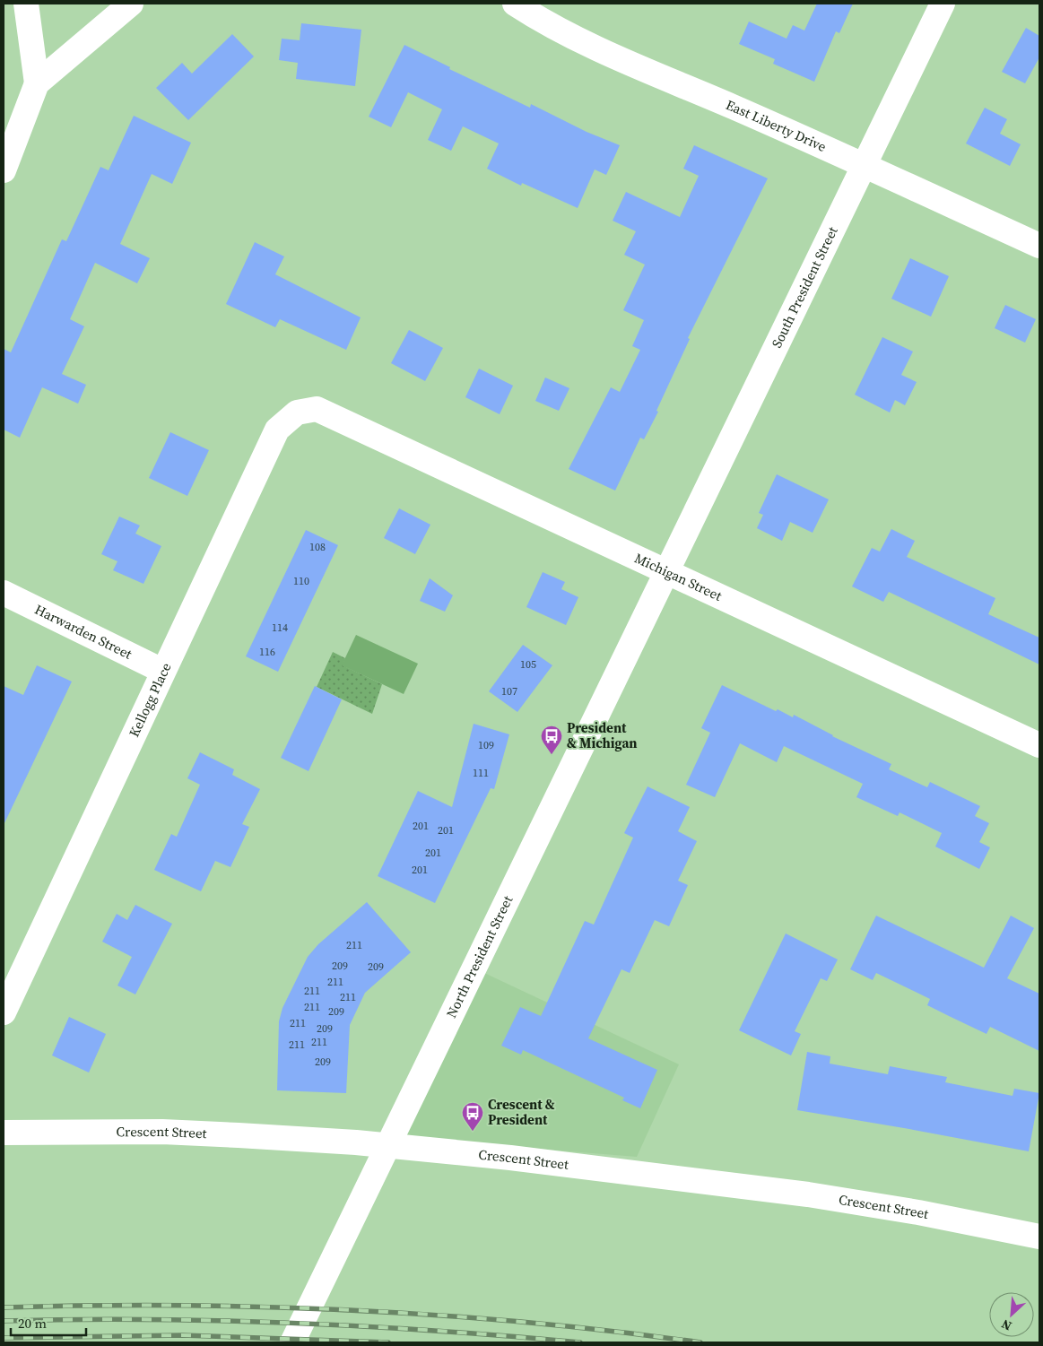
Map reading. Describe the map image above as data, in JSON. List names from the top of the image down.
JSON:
{
  "streets": {
    "street": [
      "East Liberty Drive",
      "South President Street",
      "Michigan Street",
      "Harwarden Street",
      "Kellogg Place",
      "North President Street",
      "Crescent Street"
    ]
  },
  "crossings": [
    ["East Liberty Drive", "South President Street"],
    ["South President Street", "Michigan Street"],
    ["South President Street", "North President Street"],
    ["Michigan Street", "Kellogg Place"],
    ["Michigan Street", "North President Street"],
    ["Harwarden Street", "Kellogg Place"],
    ["North President Street", "Crescent Street"]
  ],
  "places": {
    "bus stop": ["President & Michigan", "Crescent & President"]
  },
  "house_numbers": [
    "108",
    "110",
    "114",
    "116",
    "105",
    "107",
    "109",
    "111",
    "201",
    "201",
    "201",
    "201",
    "211",
    "209",
    "209",
    "211",
    "211",
    "211",
    "211",
    "209",
    "211",
    "209",
    "211",
    "211",
    "209"
  ],
  "scale_bar": "20 m",
  "north": "bottom left"
}
